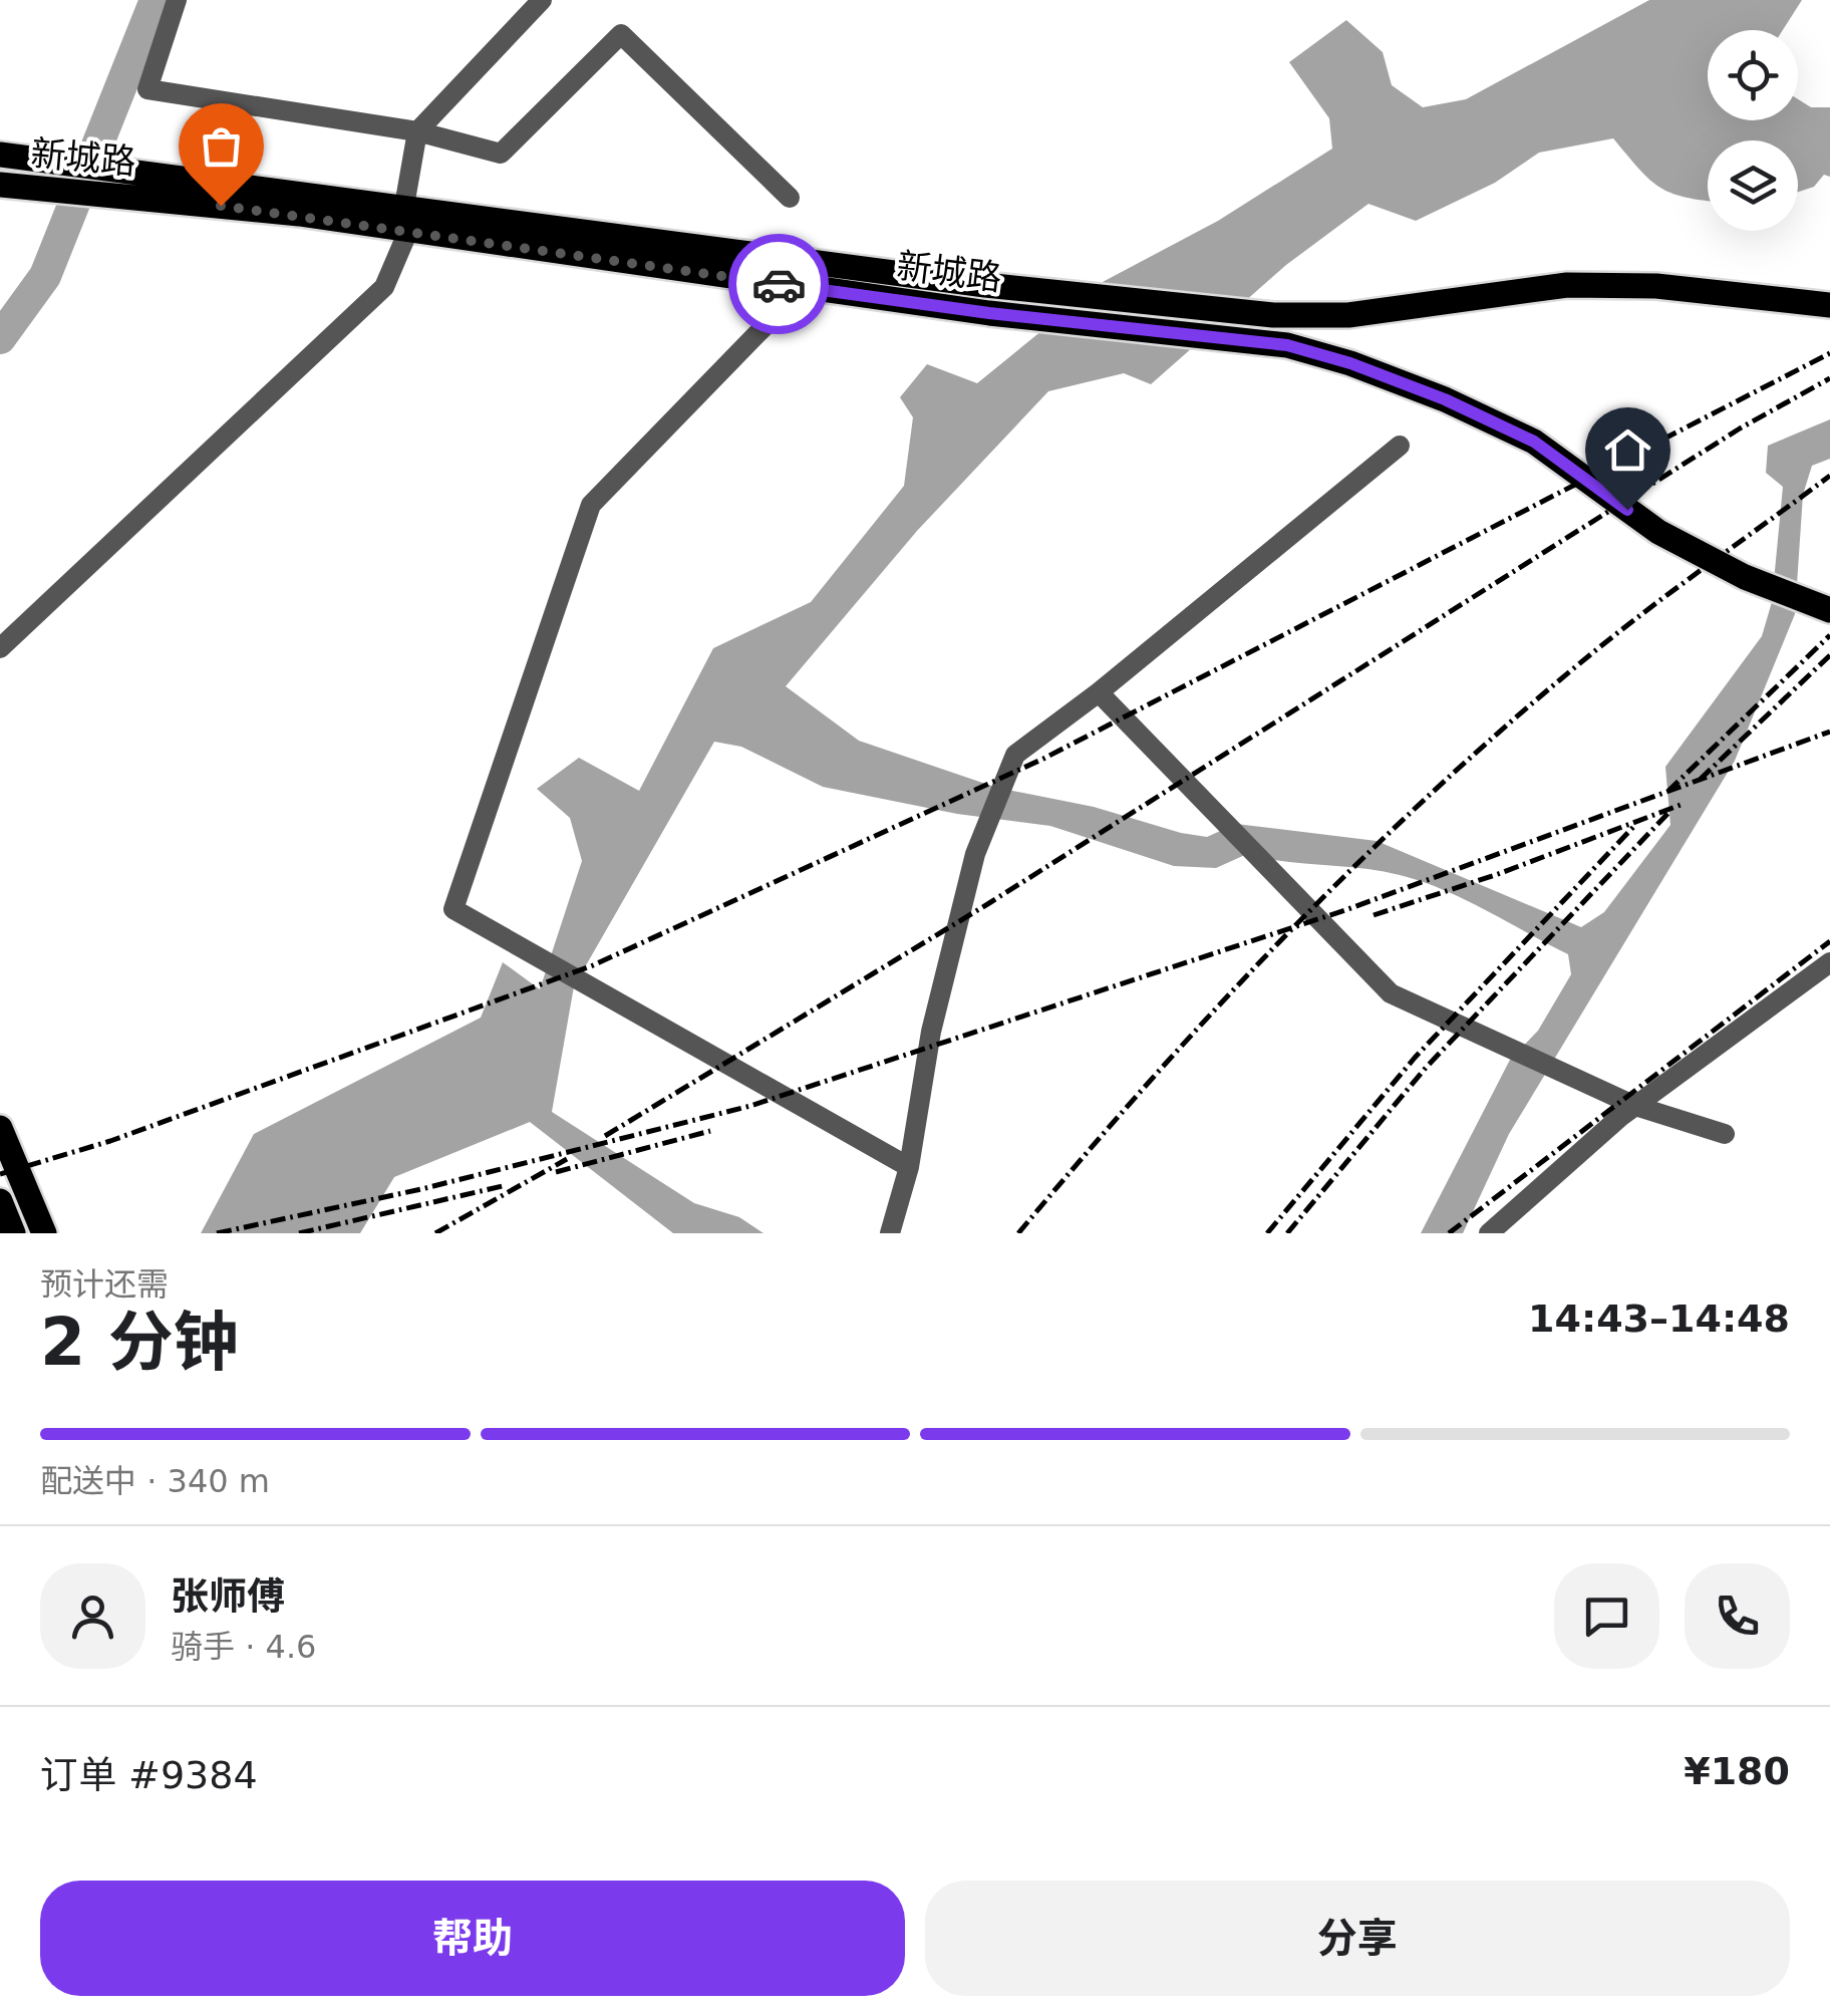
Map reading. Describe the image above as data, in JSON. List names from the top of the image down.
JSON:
{
  "streets": {
    "main road": ["新城路"]
  },
  "page": {
    "heading": ["2 分钟", "预计还需", "14:43–14:48"],
    "panel": [
      "张师傅",
      "骑手 · 4.6",
      "订单 #9384",
      "¥180"
    ],
    "bar": "配送中 · 340 m",
    "buttons": ["帮助", "分享"]
  }
}
